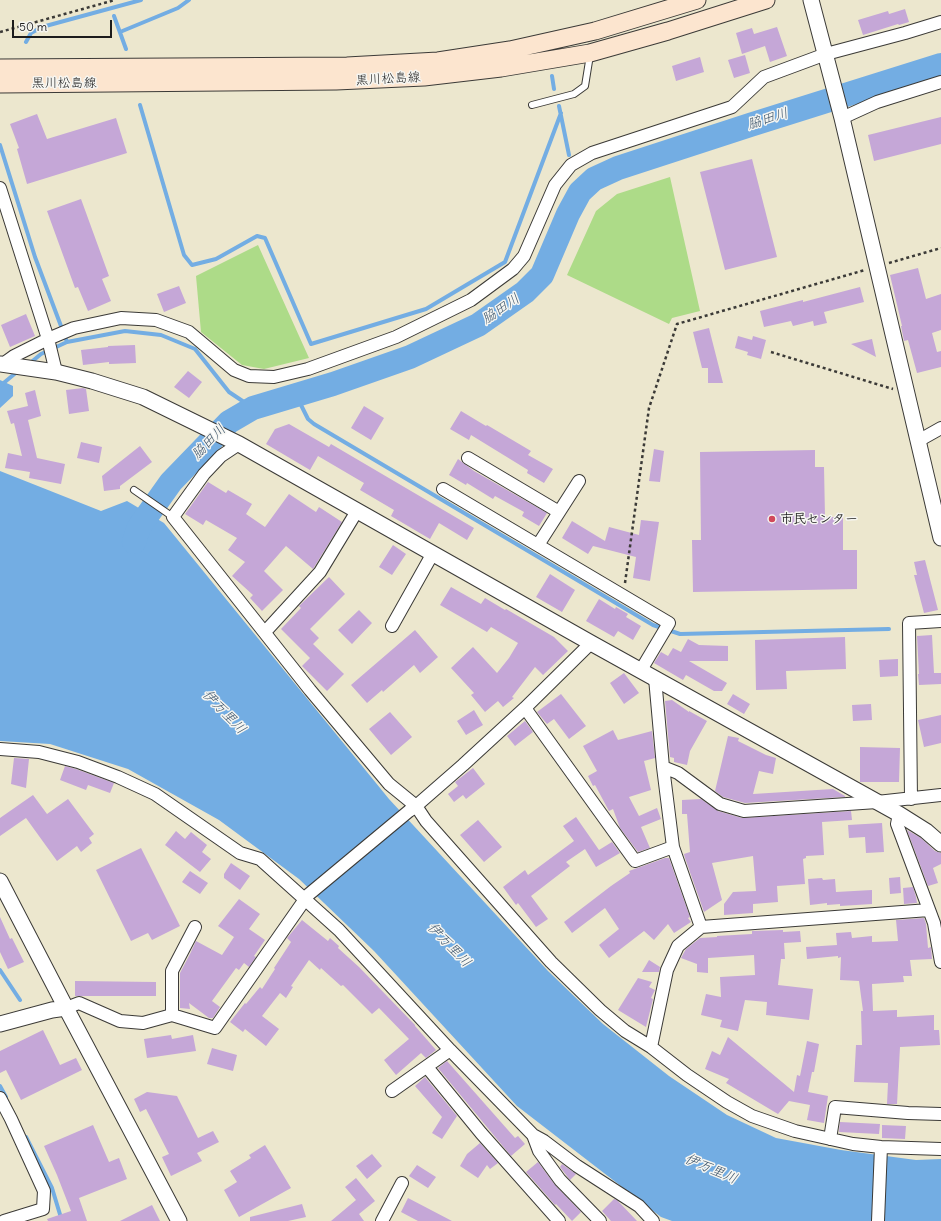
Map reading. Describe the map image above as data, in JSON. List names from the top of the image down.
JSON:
{
  "streets": {
    "main road": ["黒川松島線"]
  },
  "water": ["脇田川", "伊万里川"],
  "places": ["市民センター"],
  "scale_bar": "50 m"
}
